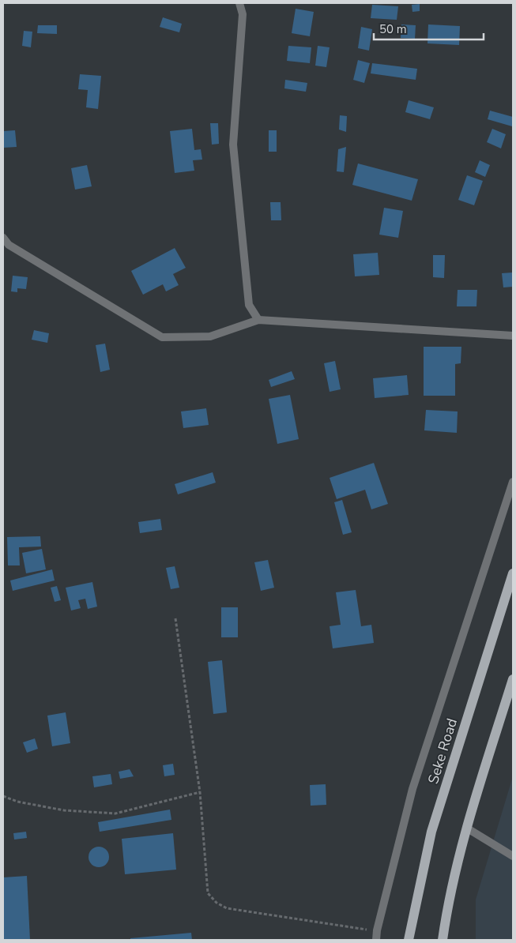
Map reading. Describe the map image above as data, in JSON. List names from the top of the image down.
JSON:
{
  "streets": {
    "main road": ["Seke Road"]
  },
  "scale_bar": "50 m"
}
